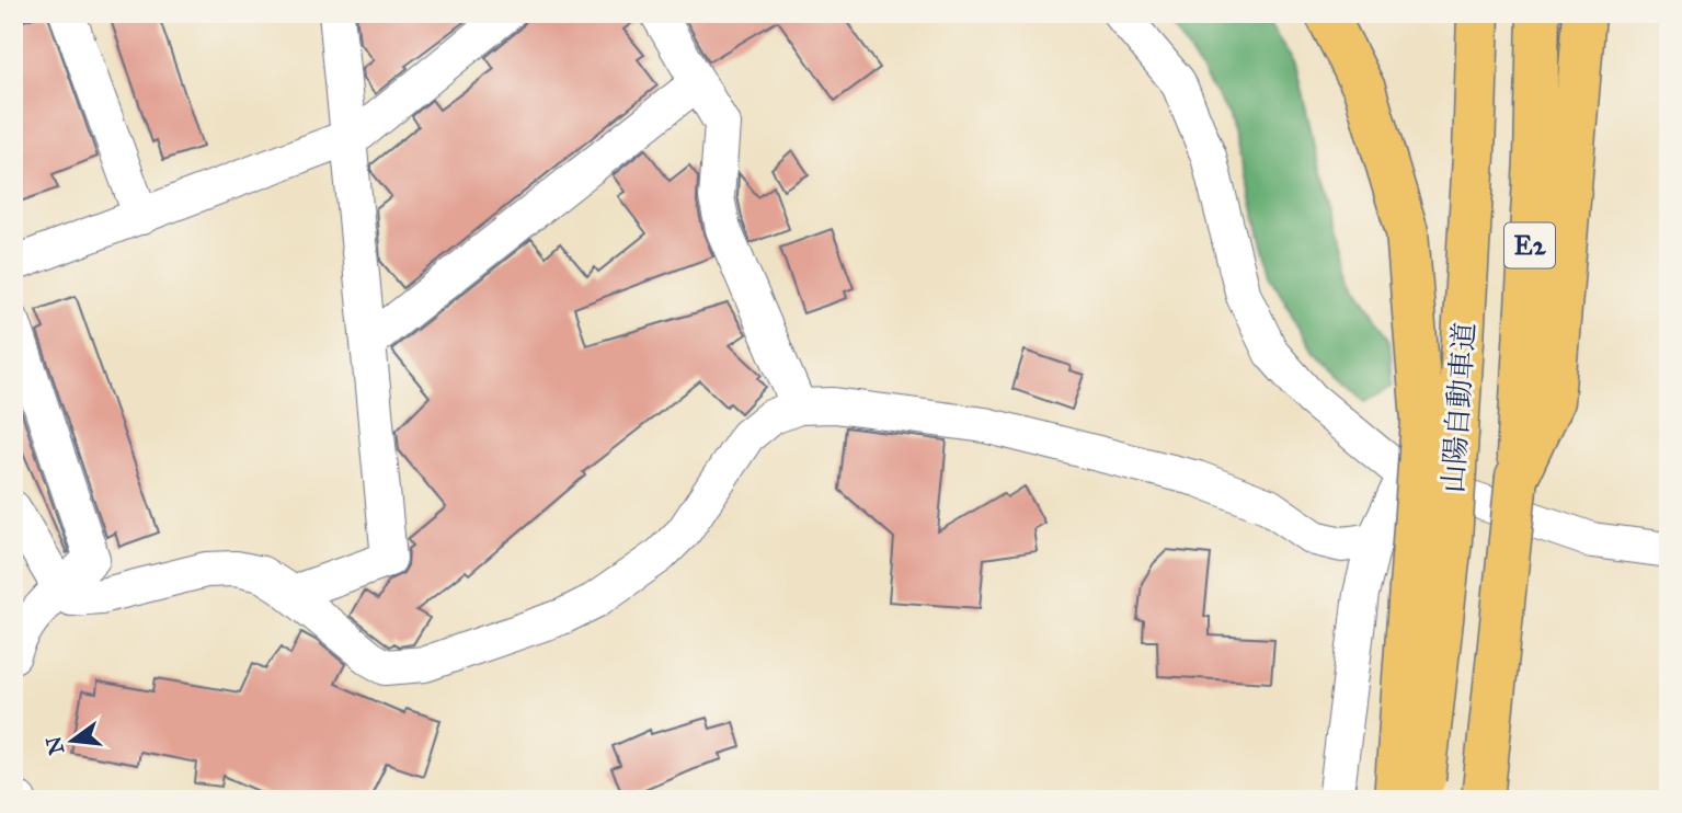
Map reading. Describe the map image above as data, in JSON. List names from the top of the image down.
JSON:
{
  "streets": {
    "highway": ["E2", "山陽自動車道"]
  },
  "north": "left"
}
